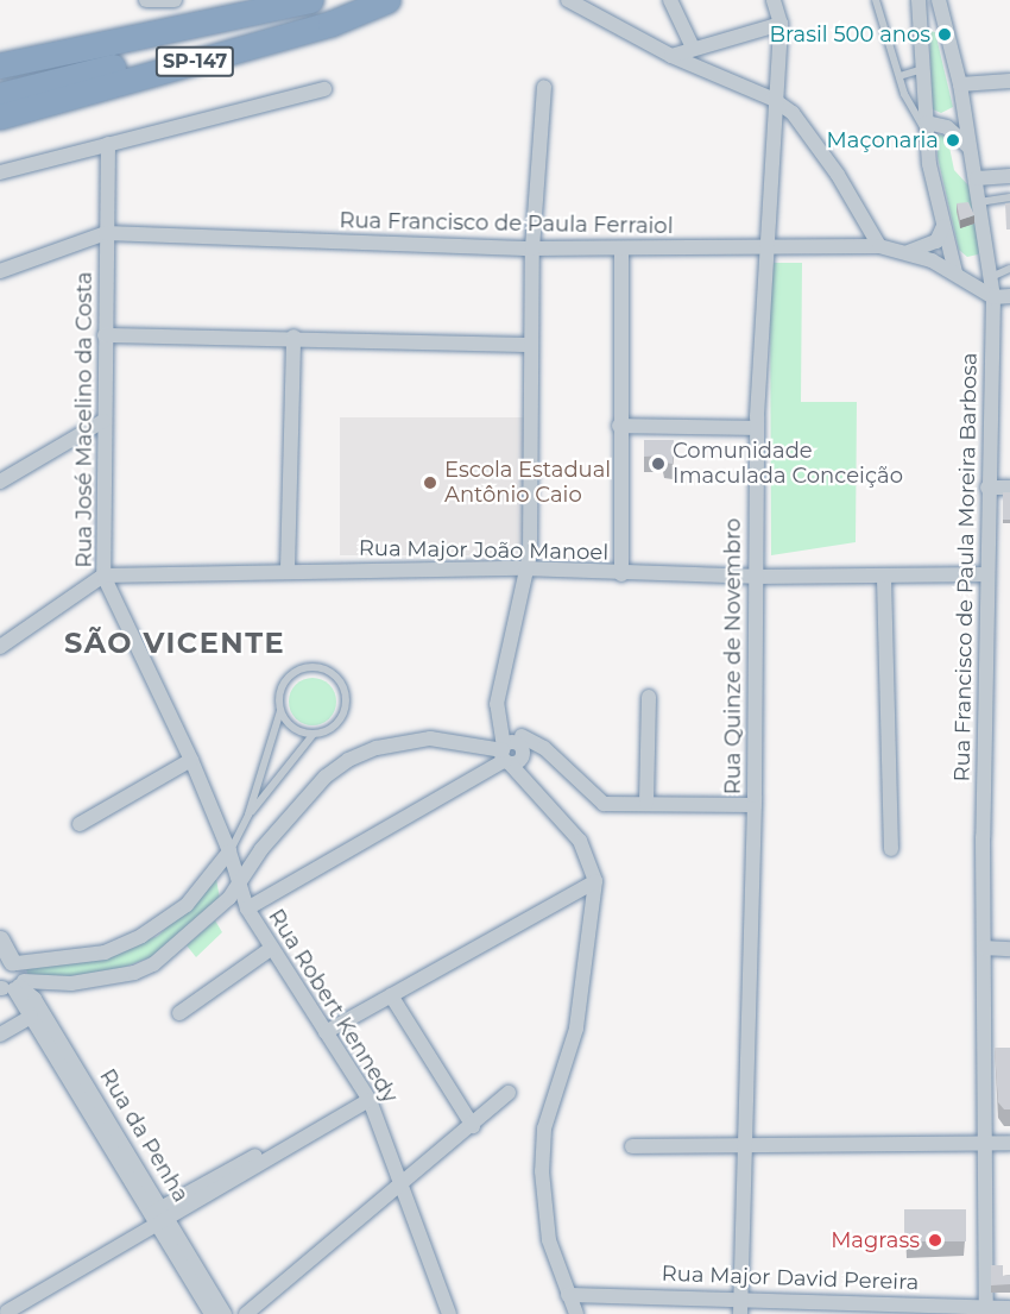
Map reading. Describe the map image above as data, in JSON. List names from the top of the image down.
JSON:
{
  "streets": {
    "highway": ["SP-147"],
    "street": [
      "Rua Francisco de Paula Ferraiol",
      "Rua José Macelino da Costa",
      "Rua Major João Manoel",
      "Rua Francisco de Paula Moreira Barbosa",
      "Rua Quinze de Novembro",
      "Rua Robert Kennedy",
      "Rua da Penha",
      "Rua Major David Pereira"
    ]
  },
  "crossings": [
    ["Rua Francisco de Paula Ferraiol", "Rua José Macelino da Costa"],
    ["Rua Francisco de Paula Ferraiol", "Rua Francisco de Paula Moreira Barbosa"],
    ["Rua Francisco de Paula Ferraiol", "Rua Quinze de Novembro"],
    ["Rua José Macelino da Costa", "Rua Major João Manoel"],
    ["Rua José Macelino da Costa", "Rua Robert Kennedy"],
    ["Rua Major João Manoel", "Rua Francisco de Paula Moreira Barbosa"],
    ["Rua Major João Manoel", "Rua Quinze de Novembro"],
    ["Rua Francisco de Paula Moreira Barbosa", "Rua Major David Pereira"],
    ["Rua Quinze de Novembro", "Rua Major David Pereira"]
  ],
  "districts": ["SÃO VICENTE"],
  "places": [
    "Brasil 500 anos",
    "Maçonaria",
    "Comunidade Imaculada Conceição",
    "Escola Estadual Antônio Caio",
    "Magrass"
  ]
}
